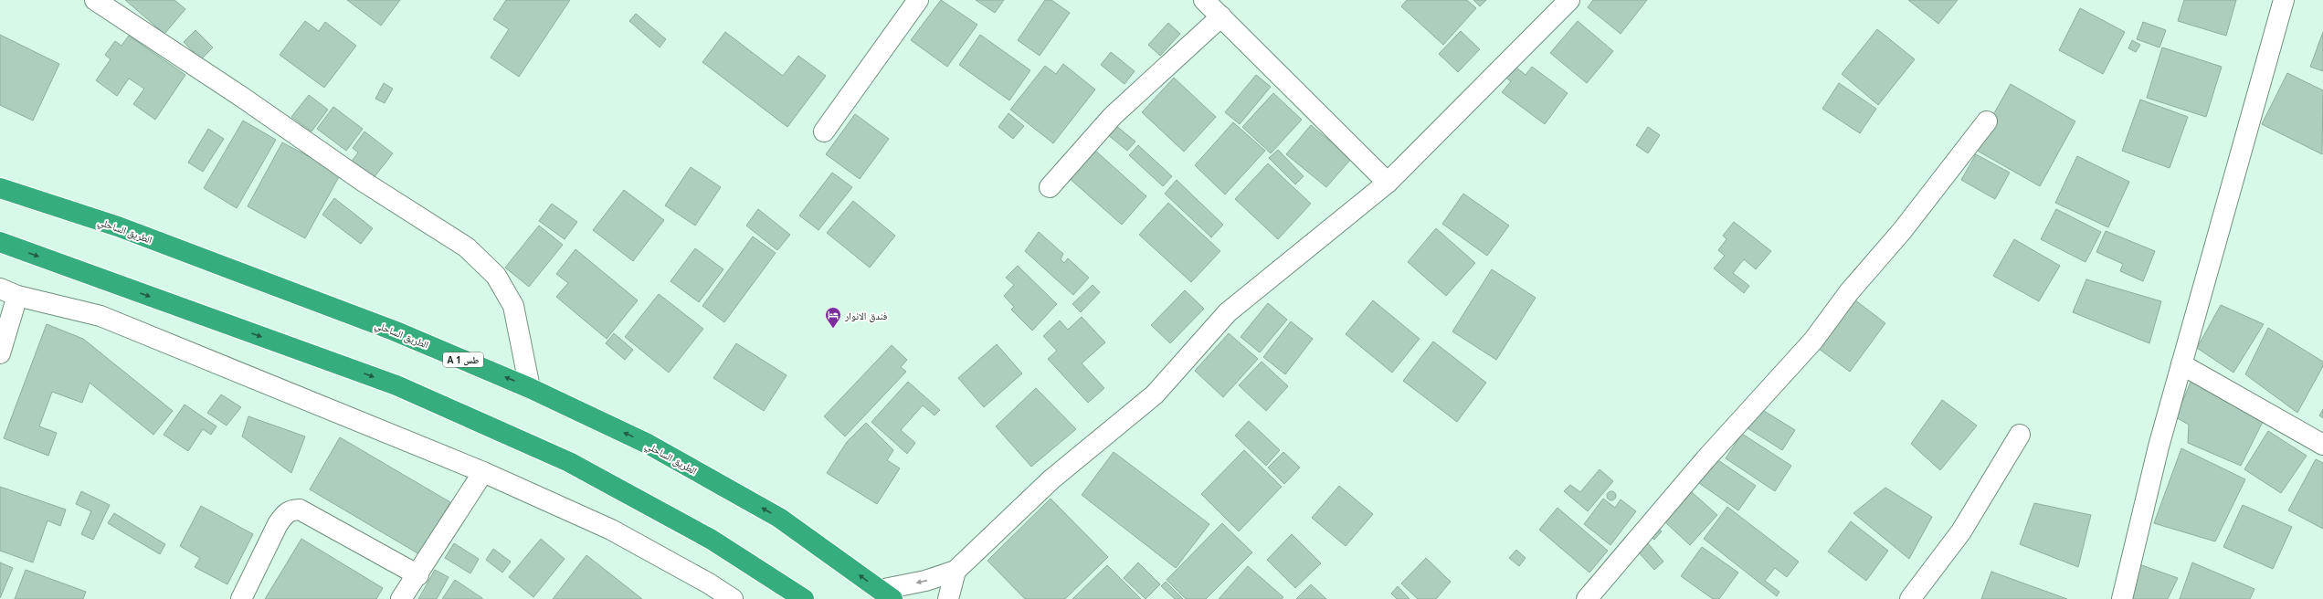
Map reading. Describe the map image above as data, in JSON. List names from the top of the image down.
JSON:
{
  "streets": {
    "highway": ["الطريق الساحلي", "A 1 طس"]
  },
  "places": {
    "hotel": ["فندق الانوار"]
  }
}
